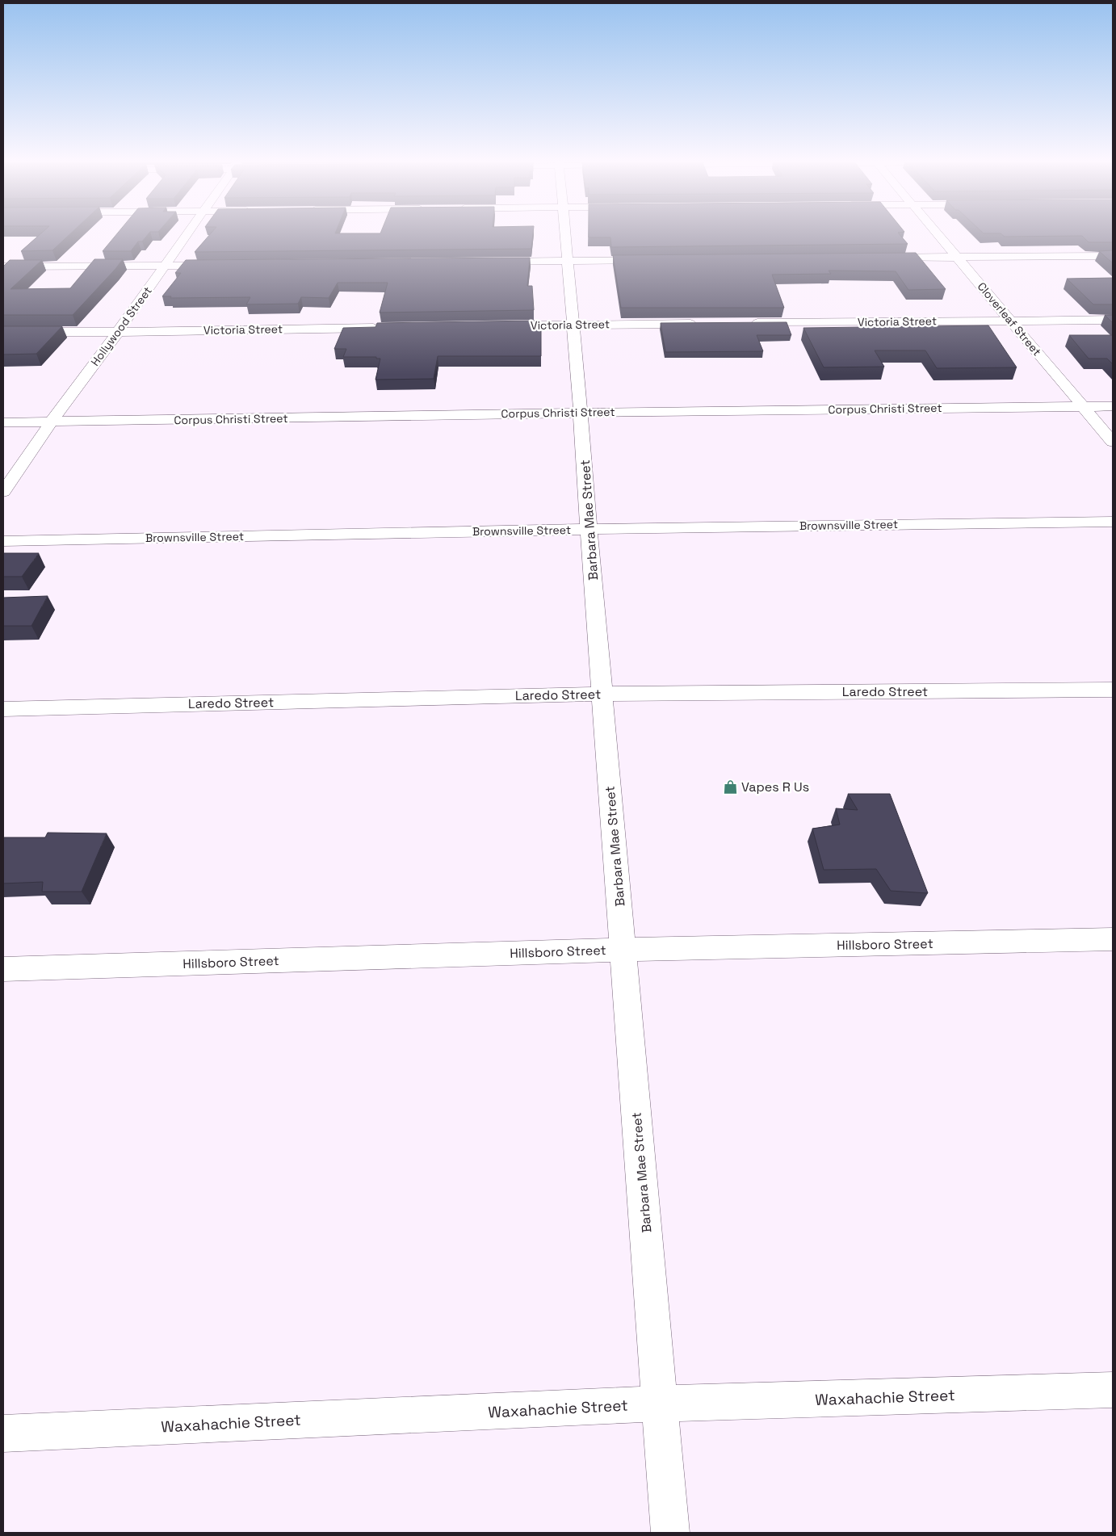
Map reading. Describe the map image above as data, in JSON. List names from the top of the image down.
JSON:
{
  "streets": {
    "street": [
      "Cloverleaf Street",
      "Victoria Street",
      "Hollywood Street",
      "Corpus Christi Street",
      "Barbara Mae Street",
      "Brownsville Street",
      "Laredo Street",
      "Hillsboro Street",
      "Waxahachie Street"
    ]
  },
  "crossings": [
    ["Cloverleaf Street", "Victoria Street"],
    ["Cloverleaf Street", "Corpus Christi Street"],
    ["Victoria Street", "Hollywood Street"],
    ["Victoria Street", "Barbara Mae Street"],
    ["Hollywood Street", "Corpus Christi Street"],
    ["Corpus Christi Street", "Barbara Mae Street"],
    ["Barbara Mae Street", "Brownsville Street"],
    ["Barbara Mae Street", "Laredo Street"],
    ["Barbara Mae Street", "Hillsboro Street"],
    ["Barbara Mae Street", "Waxahachie Street"]
  ],
  "places": {
    "shop": ["Vapes R Us"]
  }
}
